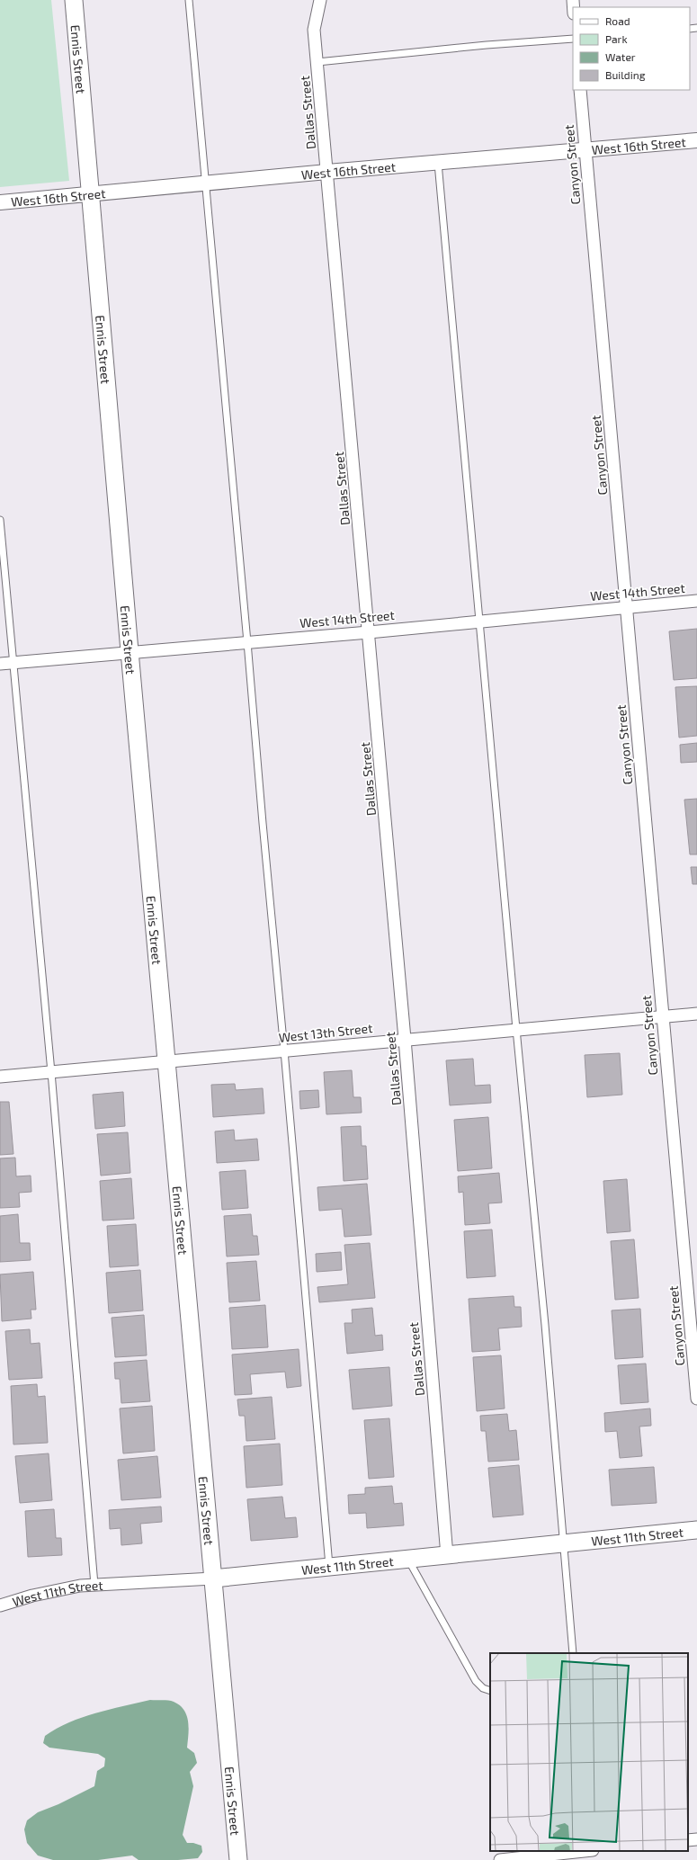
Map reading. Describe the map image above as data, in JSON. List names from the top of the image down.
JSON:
{
  "streets": {
    "main road": ["Ennis Street", "West 11th Street"],
    "street": [
      "Dallas Street",
      "West 16th Street",
      "Canyon Street",
      "West 14th Street",
      "West 13th Street"
    ]
  },
  "crossings": [
    ["Ennis Street", "West 16th Street"],
    ["Ennis Street", "West 14th Street"],
    ["Ennis Street", "West 13th Street"],
    ["Ennis Street", "West 11th Street"],
    ["Dallas Street", "West 16th Street"],
    ["Dallas Street", "West 14th Street"],
    ["Dallas Street", "West 13th Street"],
    ["Dallas Street", "West 11th Street"],
    ["West 16th Street", "Canyon Street"],
    ["Canyon Street", "West 14th Street"],
    ["Canyon Street", "West 13th Street"]
  ],
  "legend": [
    "Road",
    "Park",
    "Water",
    "Building"
  ]
}
